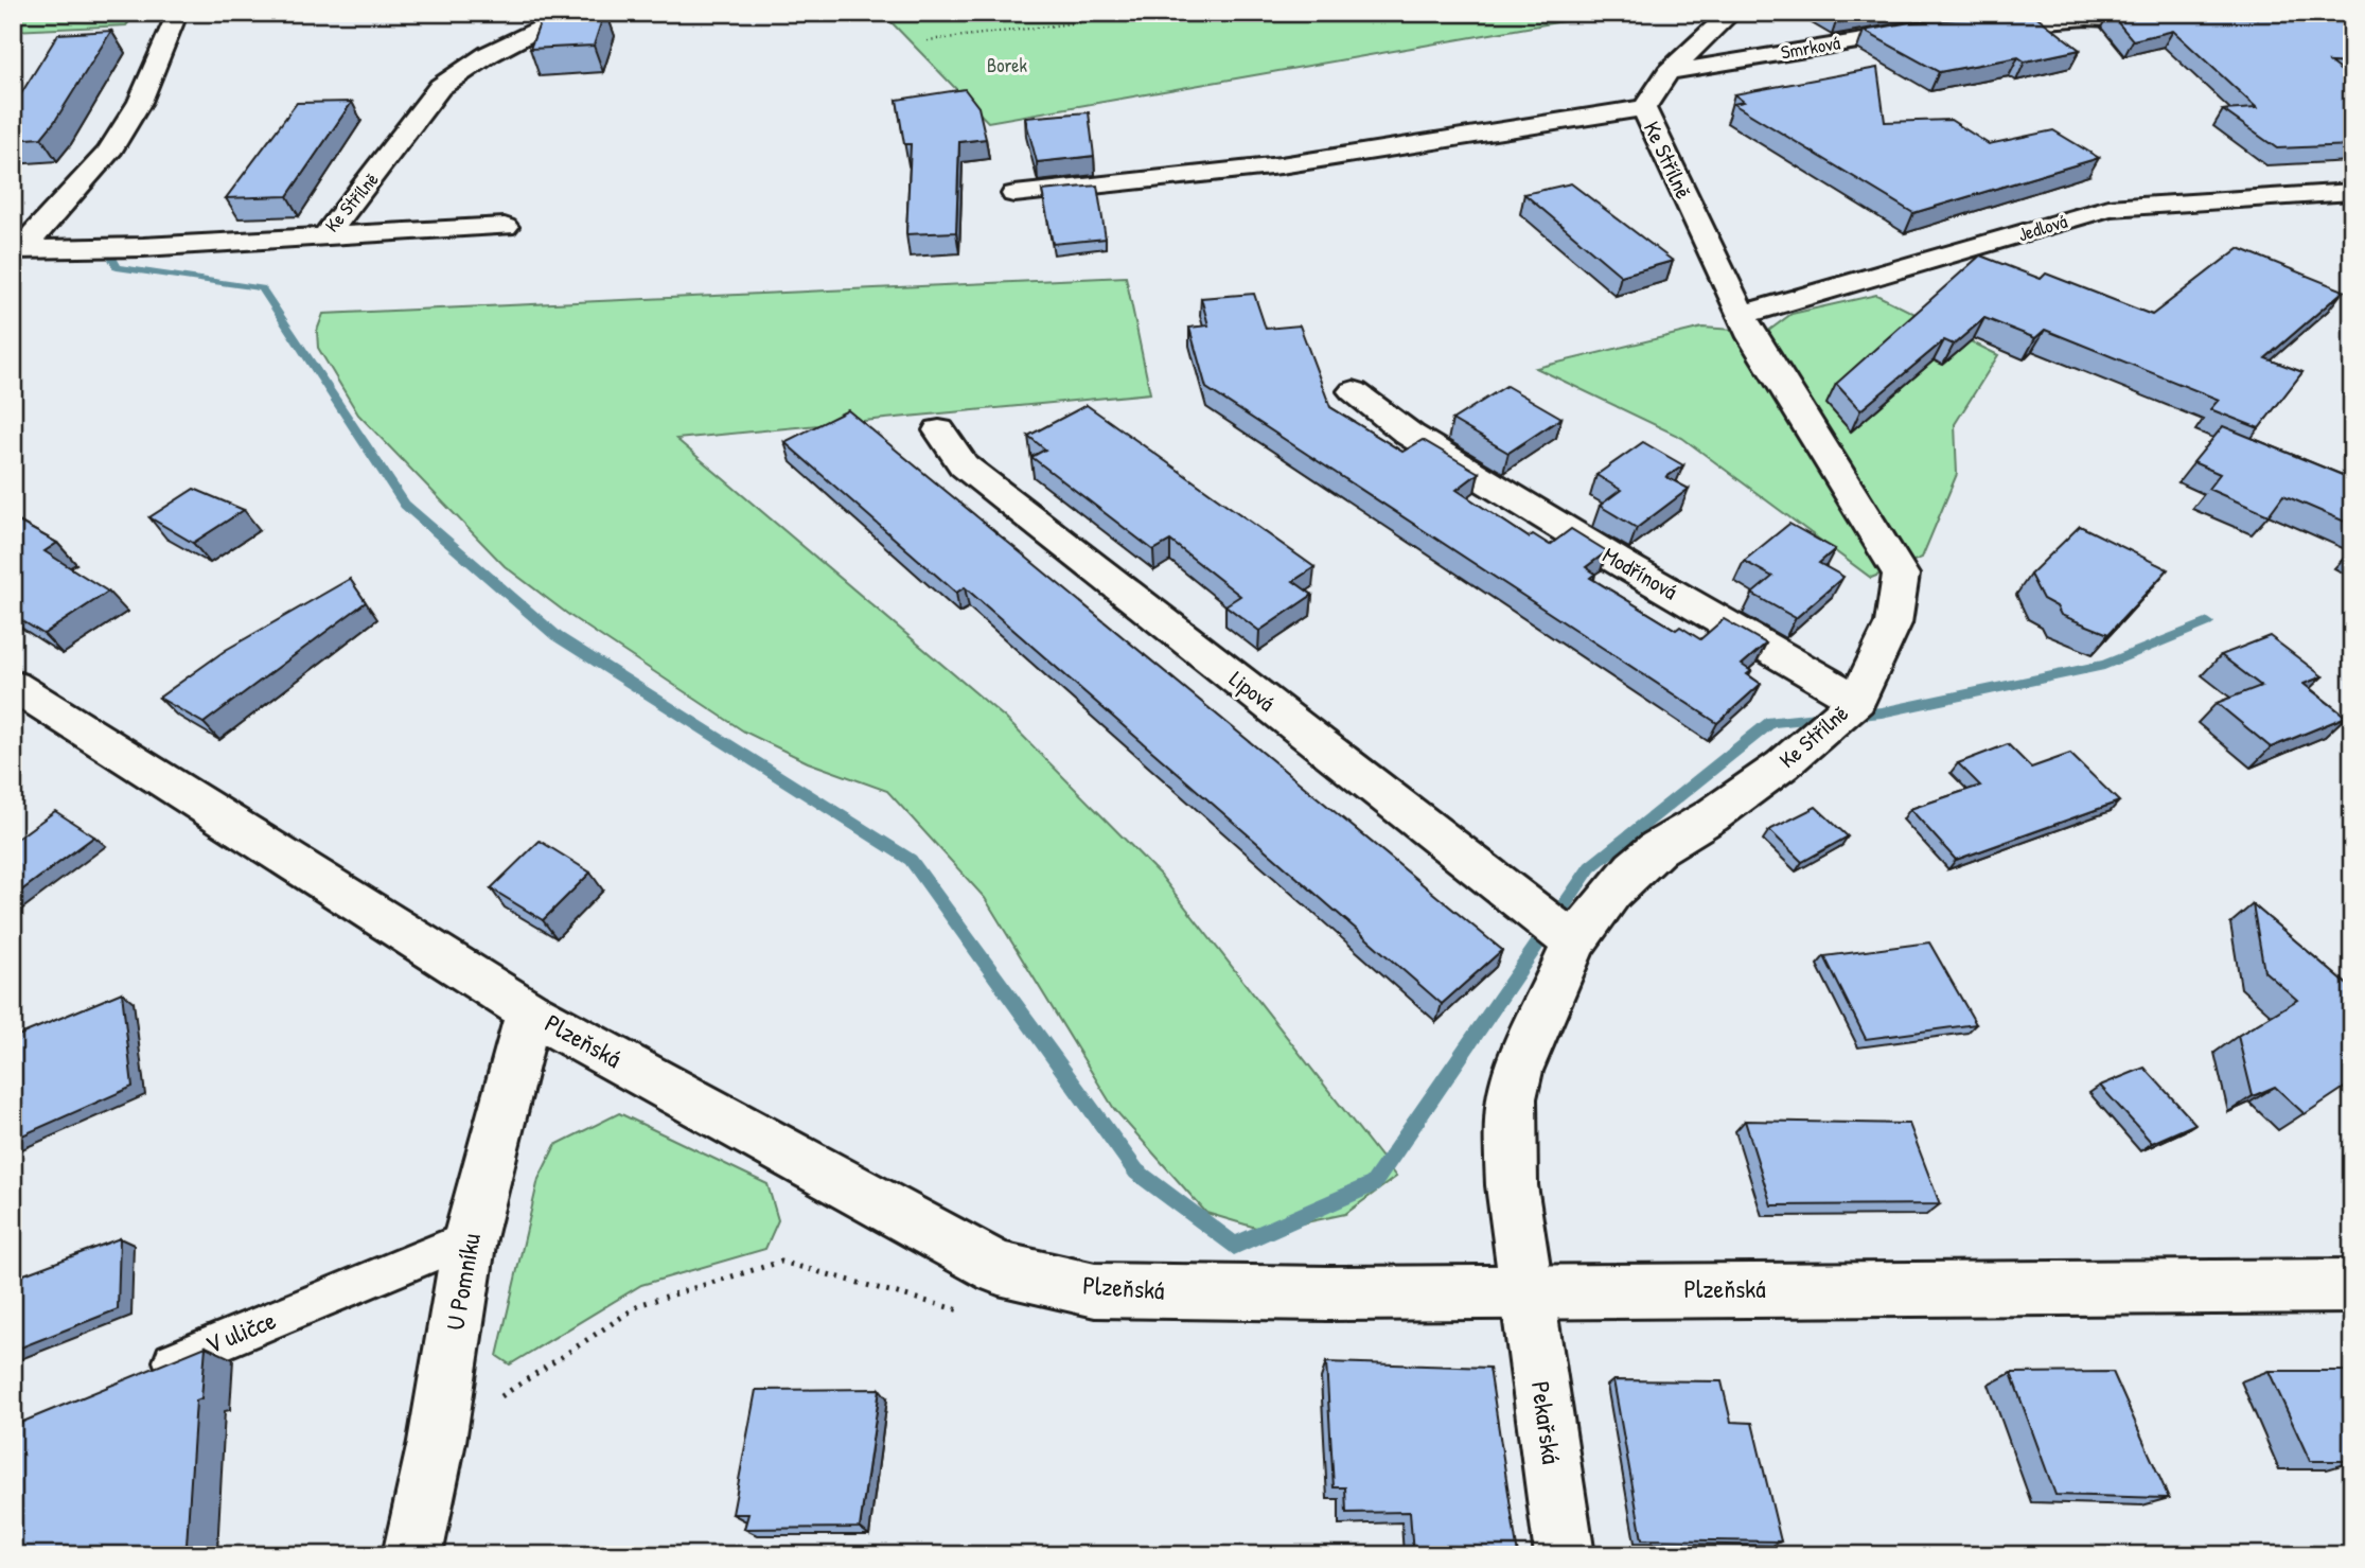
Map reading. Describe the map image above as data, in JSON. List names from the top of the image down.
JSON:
{
  "streets": {
    "street": [
      "Smrková",
      "Ke Střílně",
      "Jedlová",
      "Modřínová",
      "Lipová",
      "Plzeňská",
      "U Pomníku",
      "Pekařská"
    ],
    "lane": ["V uličce"]
  },
  "crossings": [
    ["Smrková", "Ke Střílně"],
    ["Ke Střílně", "Jedlová"],
    ["Ke Střílně", "Modřínová"],
    ["Ke Střílně", "Lipová"],
    ["Ke Střílně", "Plzeňská"],
    ["Ke Střílně", "Pekařská"],
    ["Plzeňská", "U Pomníku"],
    ["Plzeňská", "Pekařská"],
    ["U Pomníku", "V uličce"]
  ],
  "parks": ["Borek"]
}
